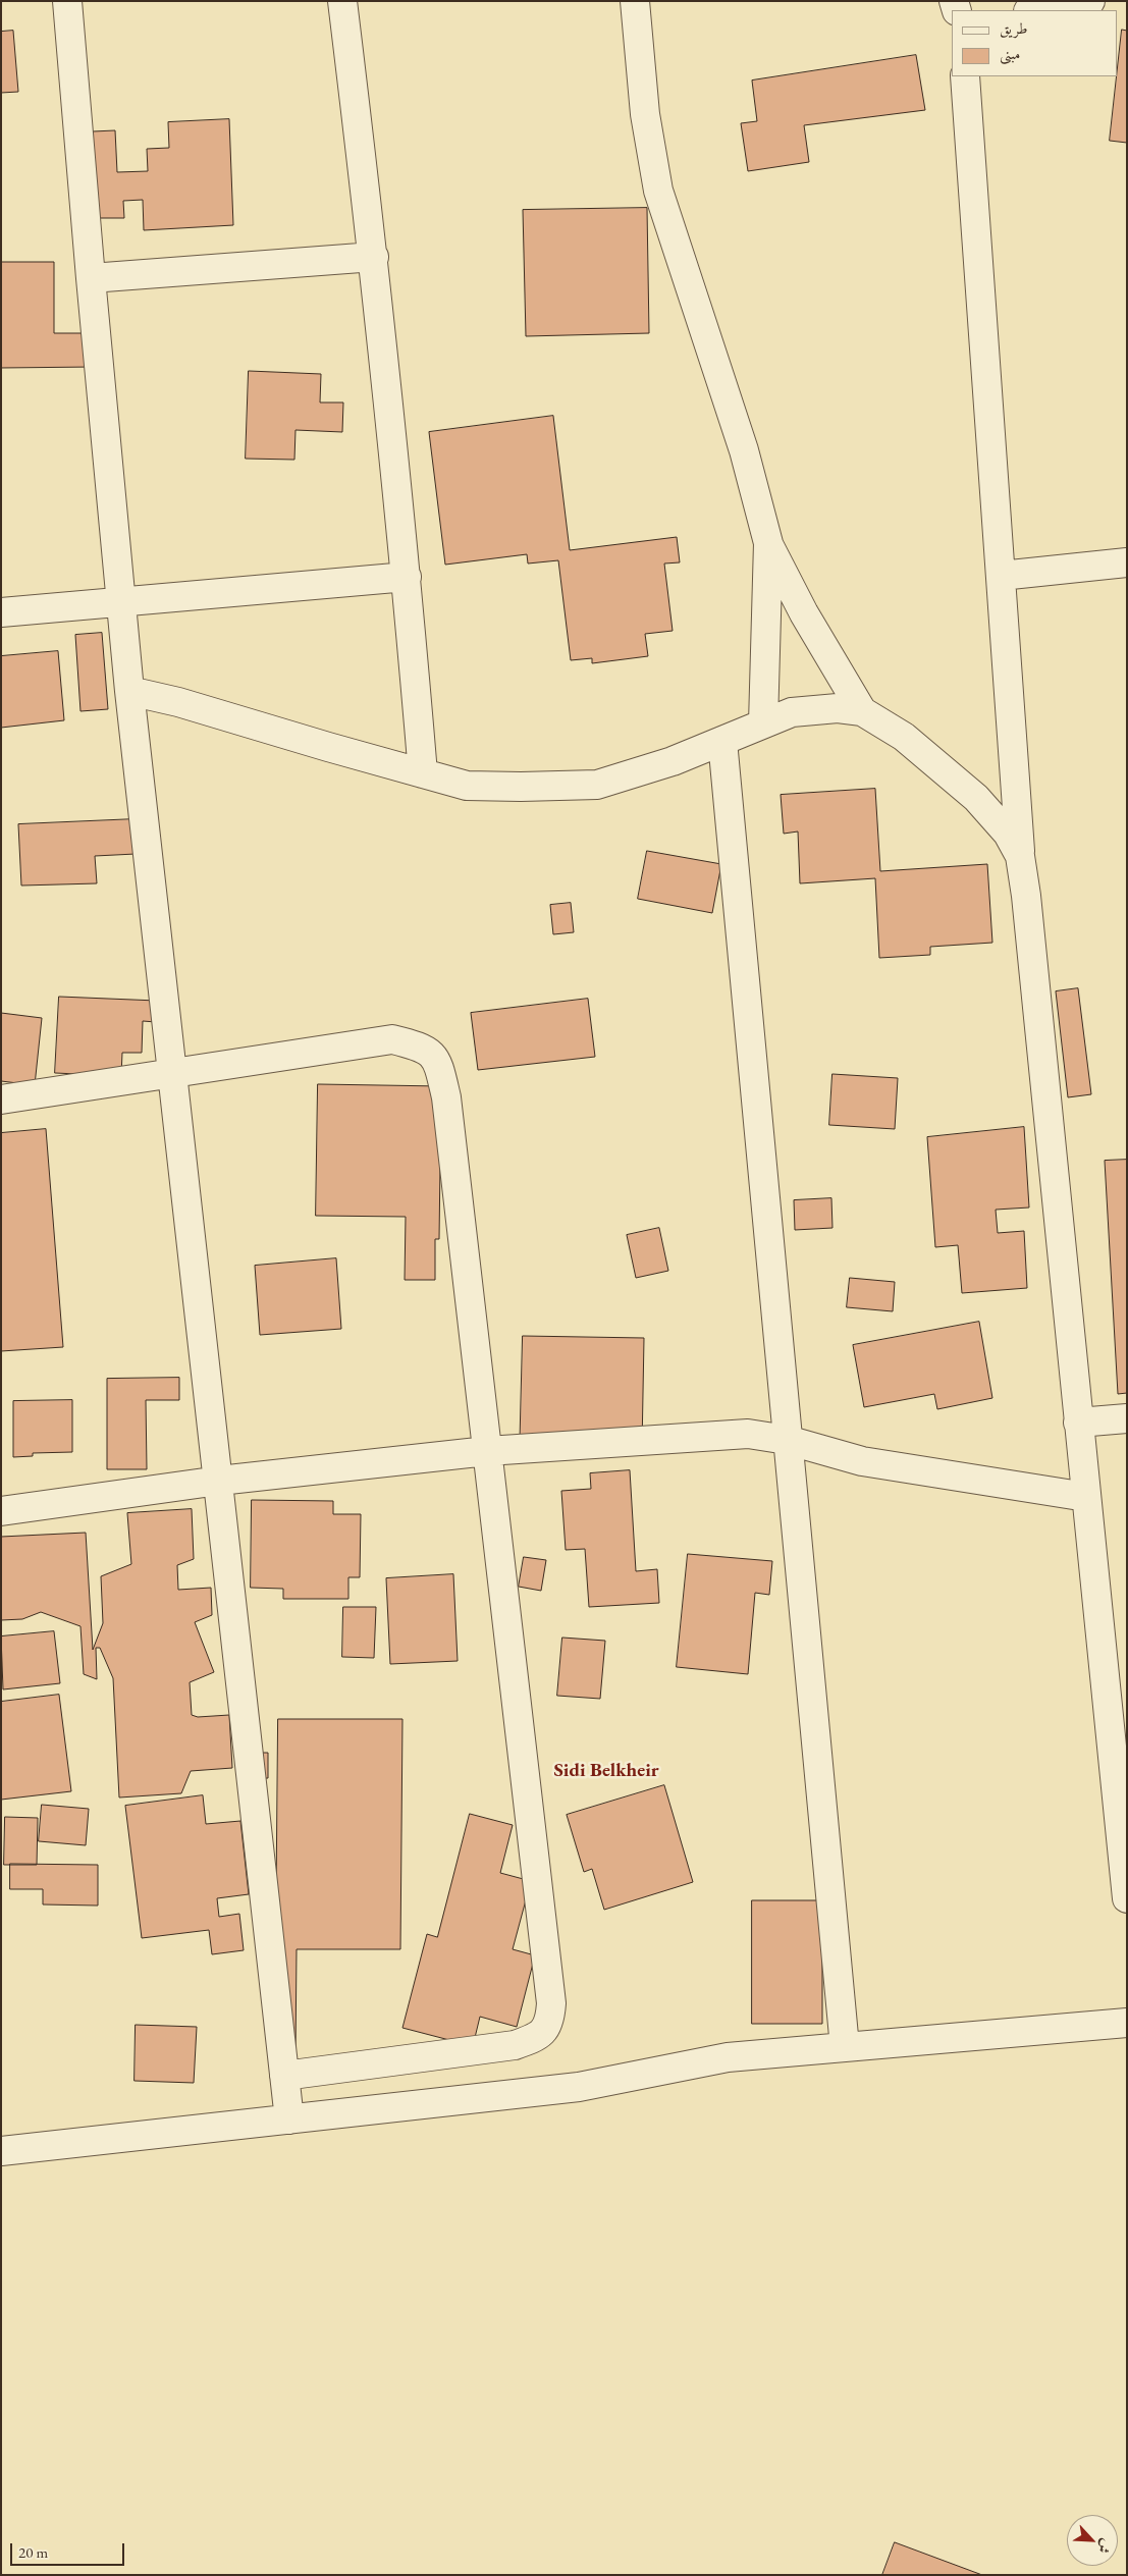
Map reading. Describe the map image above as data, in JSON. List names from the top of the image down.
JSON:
{
  "districts": ["Sidi Belkheir"],
  "legend": ["طريق", "مبنى"],
  "scale_bar": "20 m",
  "north": "bottom right"
}
